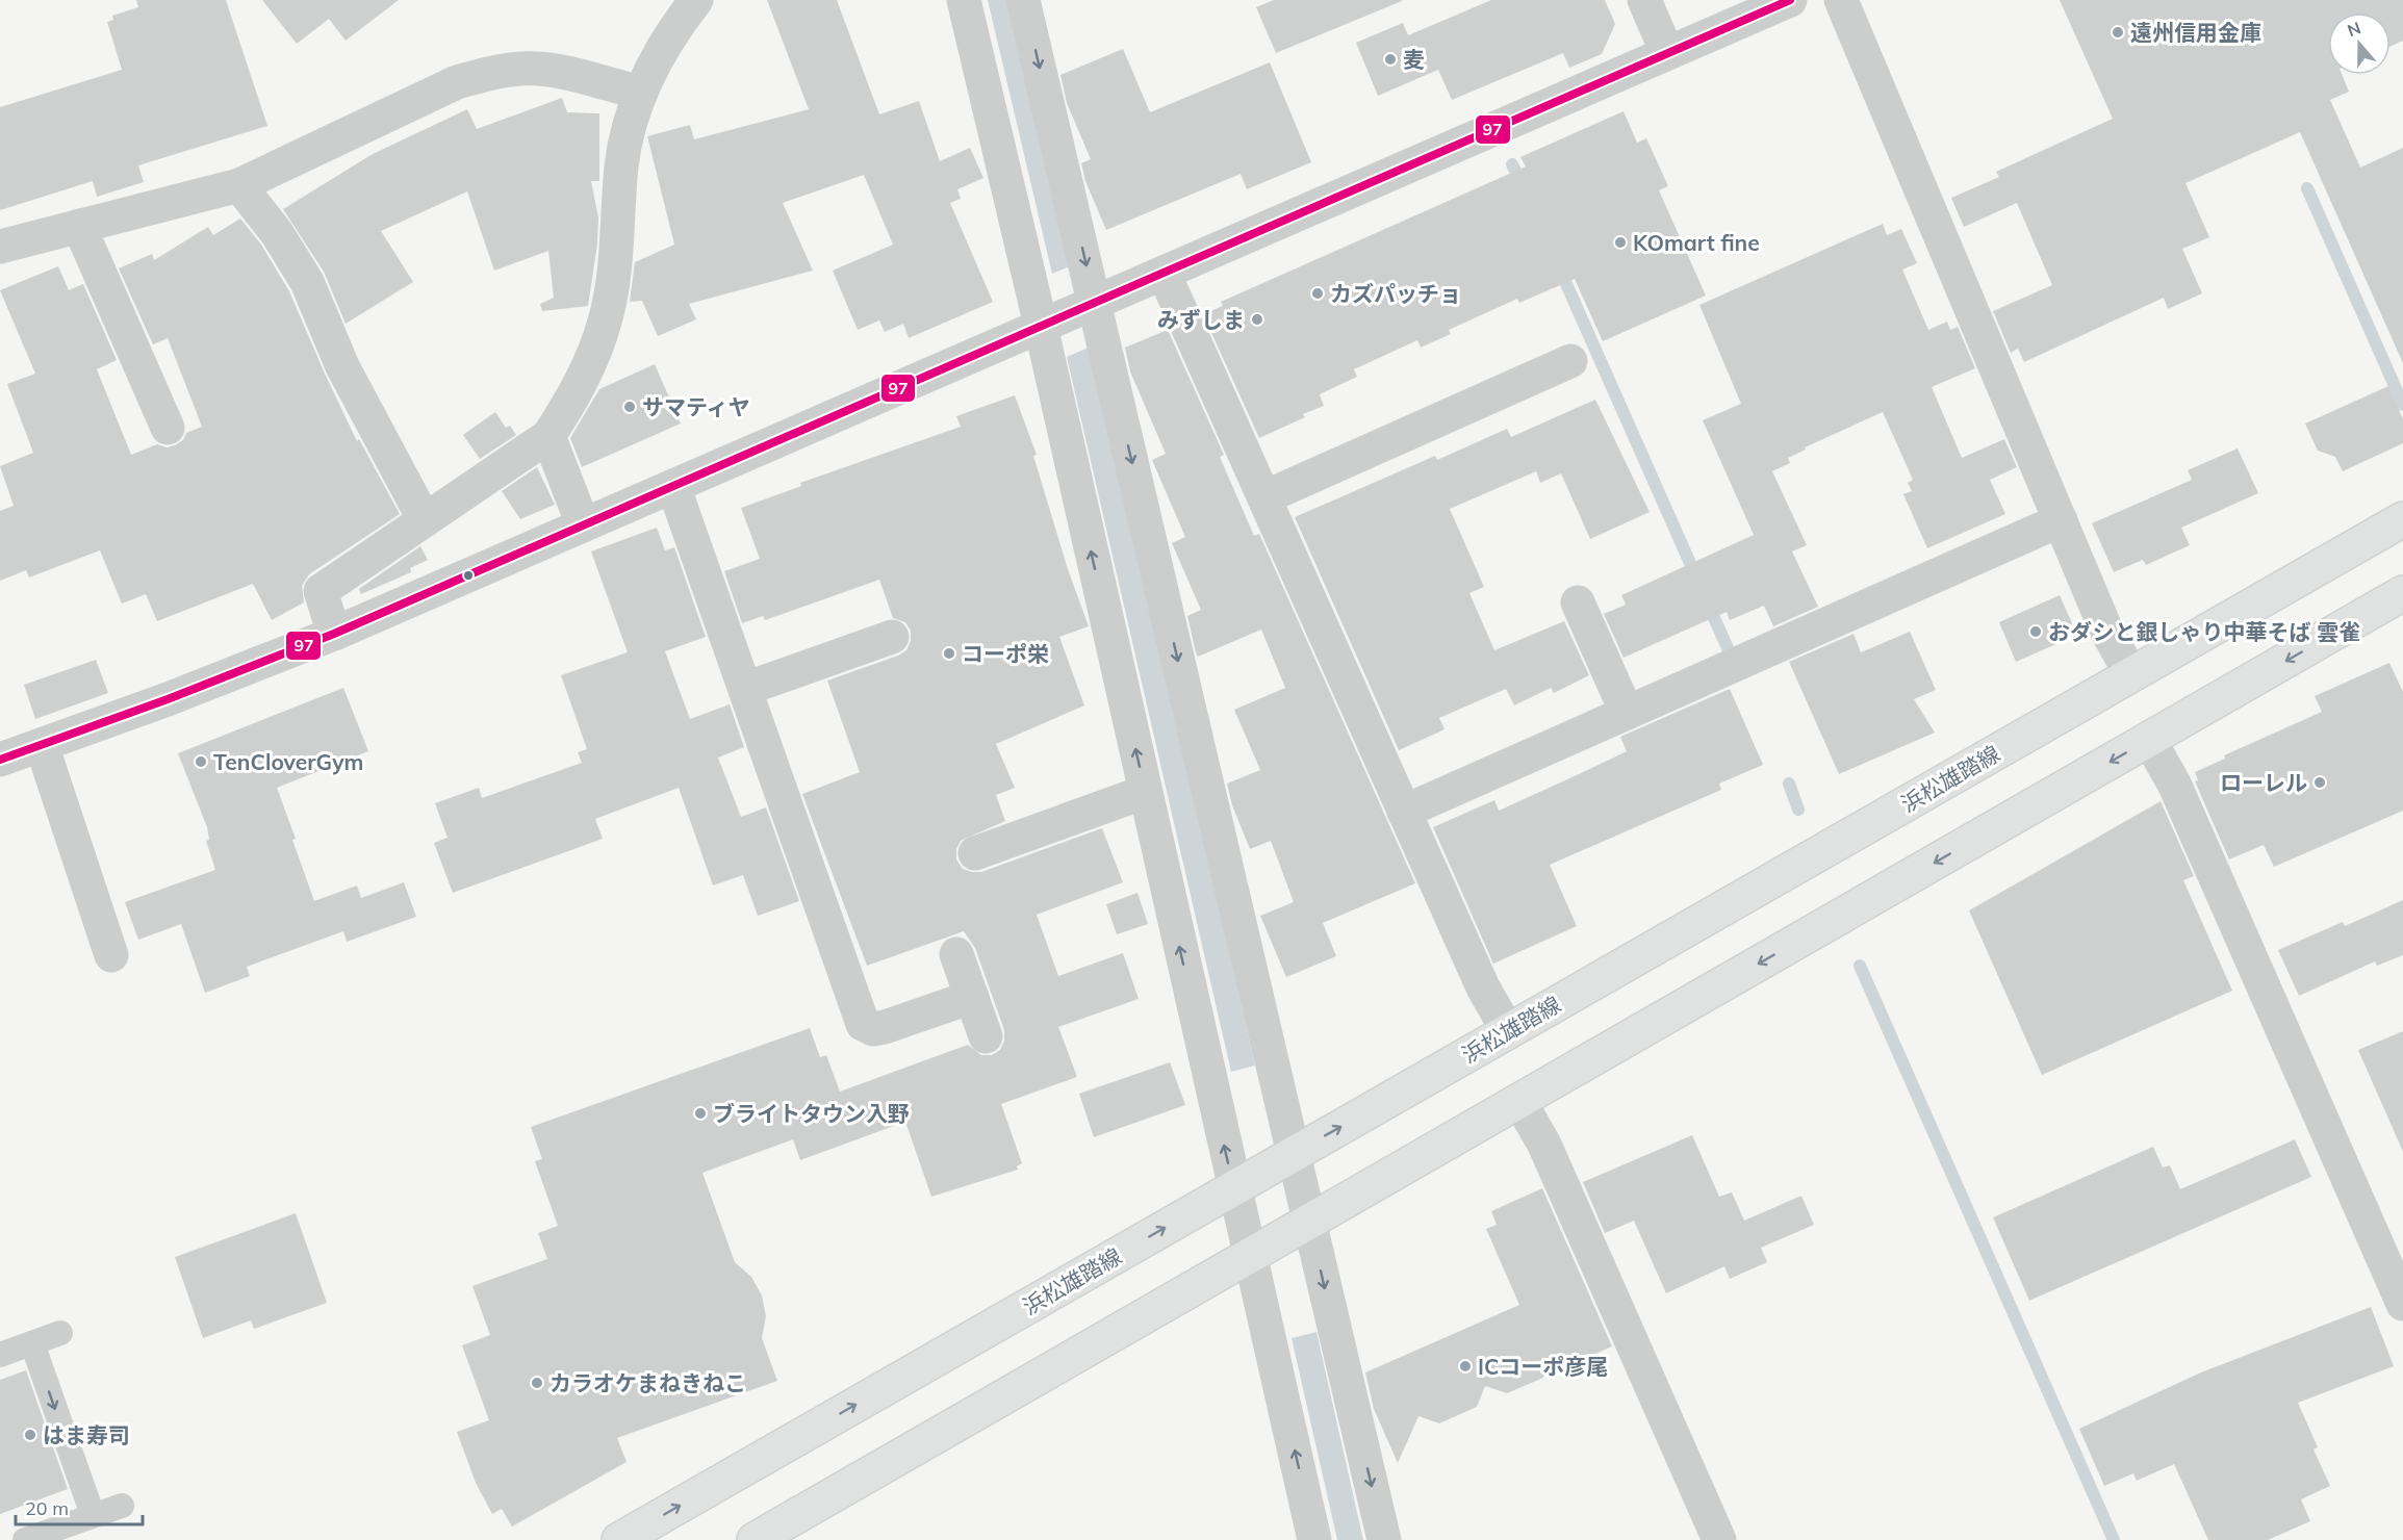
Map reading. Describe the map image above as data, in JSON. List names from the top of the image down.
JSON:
{
  "streets": {
    "main road": ["浜松雄踏線"]
  },
  "places": [
    "遠州信用金庫",
    "麦",
    "KOmart fine",
    "カズパッチョ",
    "みずしま",
    "サマティヤ",
    "おダシと銀しゃり中華そば 雲雀",
    "コーポ栄",
    "TenCloverGym",
    "ローレル",
    "ブライトタウン入野",
    "ICコーポ彦尾",
    "カラオケまねきねこ",
    "はま寿司"
  ],
  "lines": ["transit line 97"],
  "scale_bar": "20 m",
  "north": "top"
}
